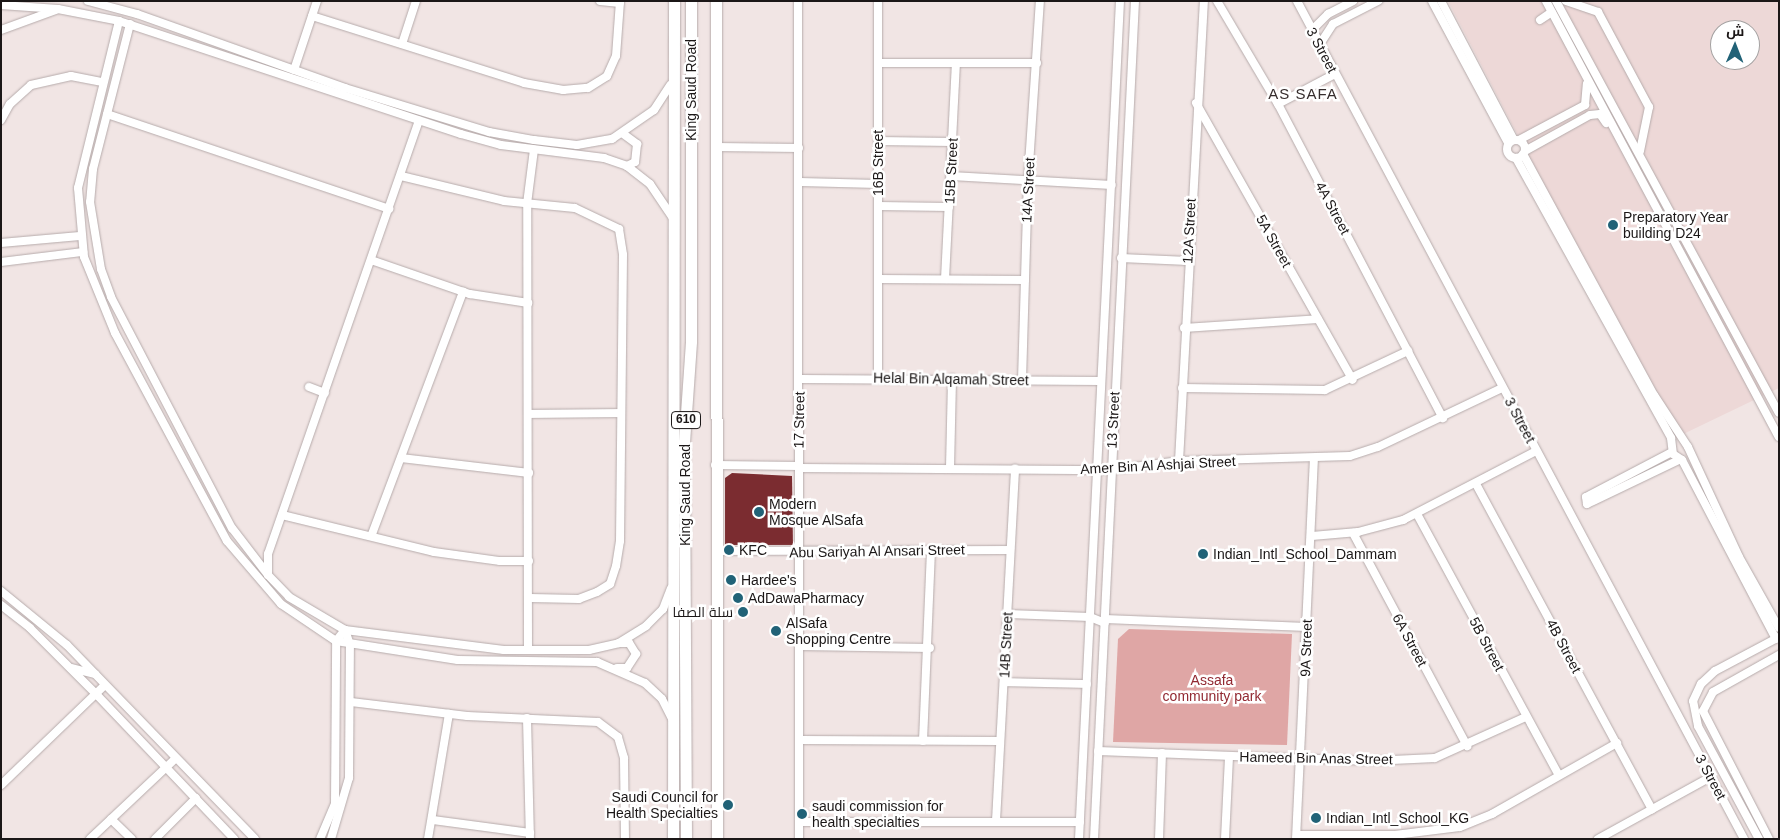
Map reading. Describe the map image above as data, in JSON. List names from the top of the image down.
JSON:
{
  "streets": {
    "main road": ["King Saud Road", "610"],
    "street": [
      "3 Street",
      "16B Street",
      "15B Street",
      "14A Street",
      "4A Street",
      "12A Street",
      "5A Street",
      "Helal Bin Alqamah Street",
      "17 Street",
      "13 Street",
      "Amer Bin Al Ashjai Street",
      "Abu Sariyah Al Ansari Street",
      "6A Street",
      "5B Street",
      "14B Street",
      "4B Street",
      "9A Street",
      "Hameed Bin Anas Street"
    ]
  },
  "crossings": [
    ["3 Street", "Amer Bin Al Ashjai Street"],
    ["King Saud Road", "Amer Bin Al Ashjai Street"],
    ["King Saud Road", "Abu Sariyah Al Ansari Street"],
    ["16B Street", "Helal Bin Alqamah Street"],
    ["14A Street", "Helal Bin Alqamah Street"],
    ["4A Street", "Amer Bin Al Ashjai Street"],
    ["12A Street", "5A Street"],
    ["12A Street", "Amer Bin Al Ashjai Street"],
    ["Helal Bin Alqamah Street", "17 Street"],
    ["Helal Bin Alqamah Street", "13 Street"],
    ["17 Street", "Amer Bin Al Ashjai Street"],
    ["17 Street", "Abu Sariyah Al Ansari Street"],
    ["13 Street", "Amer Bin Al Ashjai Street"],
    ["13 Street", "Hameed Bin Anas Street"],
    ["Amer Bin Al Ashjai Street", "14B Street"],
    ["Amer Bin Al Ashjai Street", "9A Street"],
    ["Abu Sariyah Al Ansari Street", "14B Street"],
    ["6A Street", "Hameed Bin Anas Street"],
    ["5B Street", "Hameed Bin Anas Street"],
    ["9A Street", "Hameed Bin Anas Street"]
  ],
  "districts": ["AS SAFA"],
  "parks": ["Assafa community park"],
  "places": [
    "Preparatory Year building D24",
    "Modern Mosque AlSafa",
    "KFC",
    "Indian_Intl_School_Dammam",
    "Hardee's",
    "AdDawaPharmacy",
    "سلة الصفا",
    "AlSafa Shopping Centre",
    "Saudi Council for Health Specialties",
    "saudi commission for health specialties",
    "Indian_Intl_School_KG"
  ],
  "north": "top"
}
